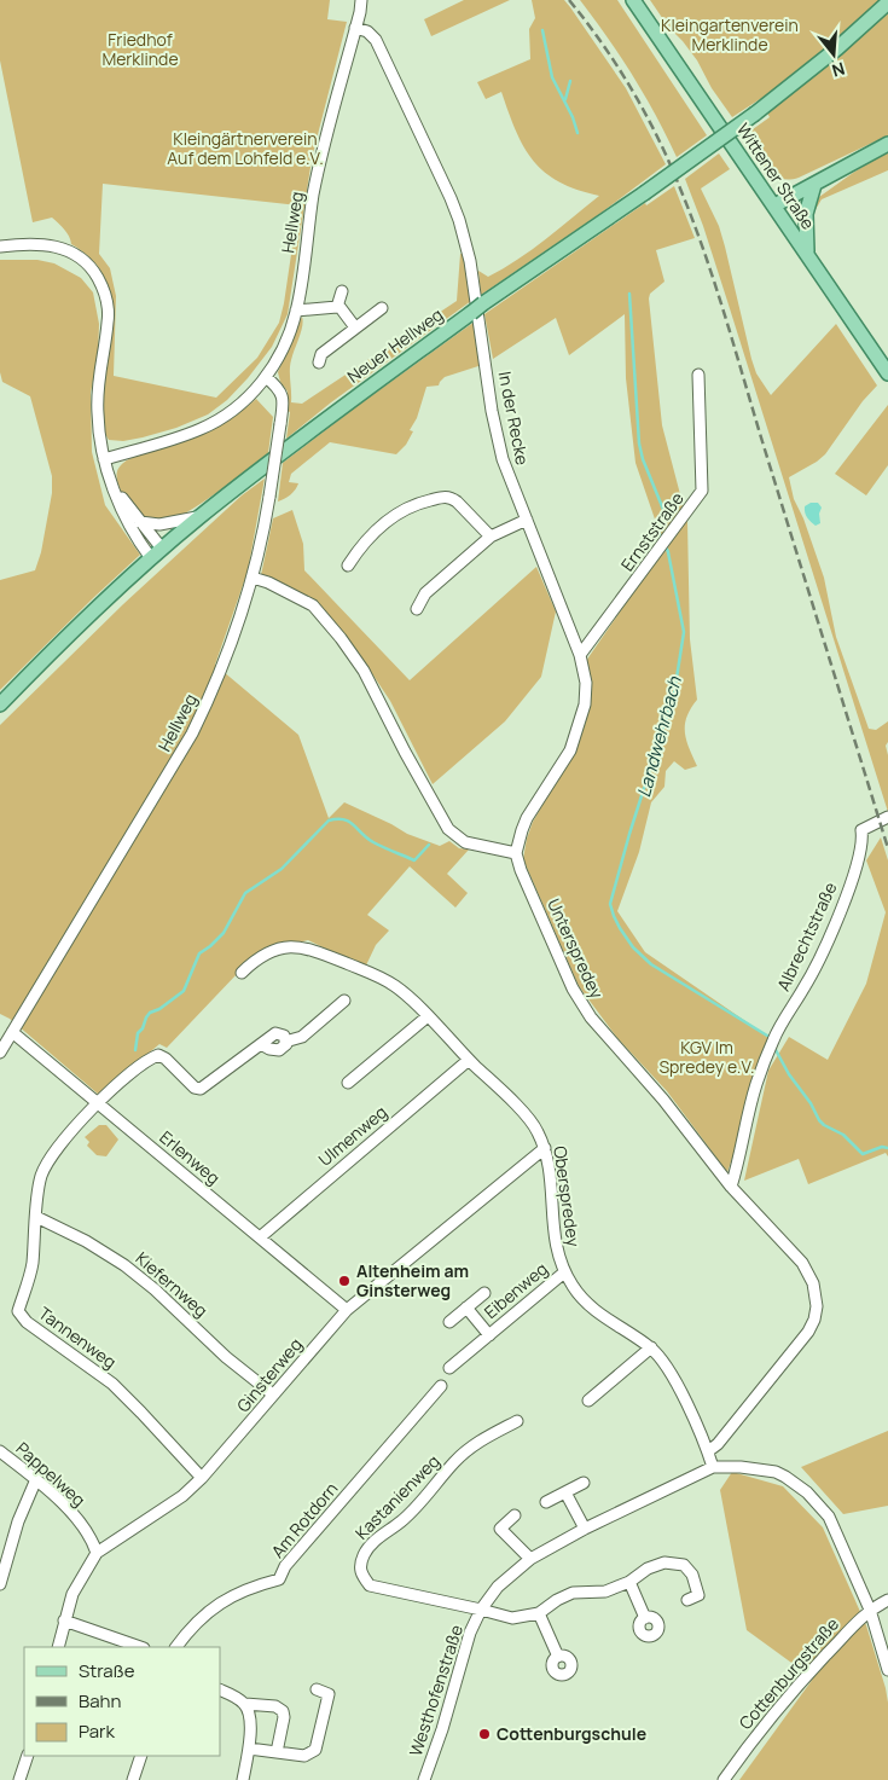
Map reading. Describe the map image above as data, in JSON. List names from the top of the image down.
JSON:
{
  "streets": {
    "main road": ["Wittener Straße", "Neuer Hellweg"],
    "street": [
      "Hellweg",
      "In der Recke",
      "Ernststraße",
      "Albrechtstraße",
      "Unterspredey",
      "Ulmenweg",
      "Erlenweg",
      "Oberspredey",
      "Kiefernweg",
      "Eibenweg",
      "Tannenweg",
      "Ginsterweg",
      "Pappelweg",
      "Kastanienweg",
      "Am Rotdorn",
      "Cottenburgstraße",
      "Westhofenstraße"
    ]
  },
  "crossings": [
    ["Hellweg", "In der Recke"],
    ["Hellweg", "Erlenweg"],
    ["In der Recke", "Ernststraße"],
    ["In der Recke", "Unterspredey"],
    ["Albrechtstraße", "Unterspredey"],
    ["Unterspredey", "Oberspredey"],
    ["Ulmenweg", "Erlenweg"],
    ["Ulmenweg", "Oberspredey"],
    ["Erlenweg", "Tannenweg"],
    ["Erlenweg", "Ginsterweg"],
    ["Oberspredey", "Eibenweg"],
    ["Oberspredey", "Ginsterweg"],
    ["Oberspredey", "Westhofenstraße"],
    ["Kiefernweg", "Tannenweg"],
    ["Kiefernweg", "Ginsterweg"],
    ["Tannenweg", "Ginsterweg"],
    ["Ginsterweg", "Pappelweg"],
    ["Kastanienweg", "Westhofenstraße"],
    ["Cottenburgstraße", "Westhofenstraße"]
  ],
  "water": ["Landwehrbach"],
  "parks": [
    "Kleingartenverein Merklinde",
    "Friedhof Merklinde",
    "Kleingärtnerverein Auf dem Lohfeld e.V.",
    "KGV Im Spredey e.V."
  ],
  "places": ["Altenheim am Ginsterweg", "Cottenburgschule"],
  "legend": ["Straße", "Bahn", "Park"],
  "north": "bottom"
}
